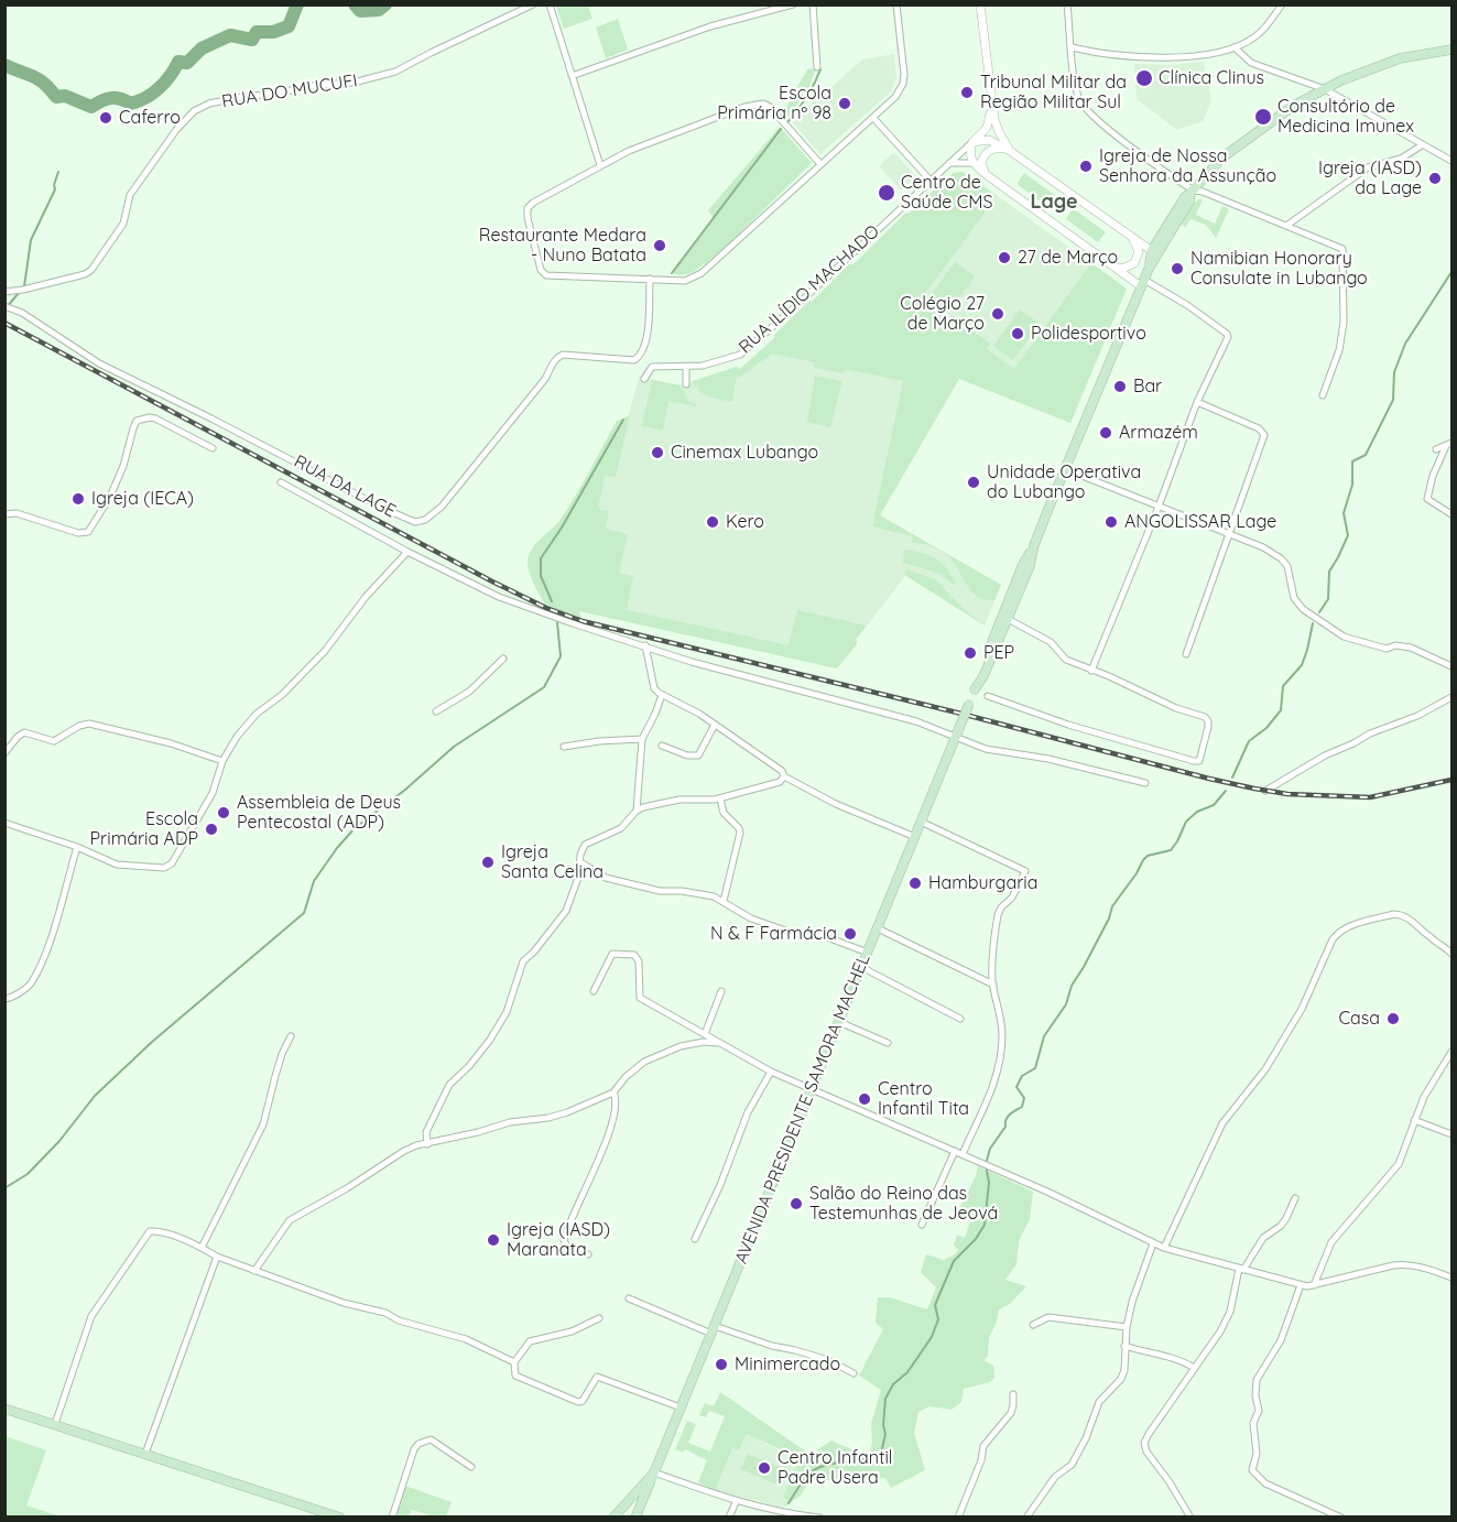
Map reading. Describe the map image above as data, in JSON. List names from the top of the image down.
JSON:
{
  "streets": {
    "main road": ["AVENIDA PRESIDENTE SAMORA MACHEL"],
    "street": ["RUA DO MUCUFI", "RUA ILÍDIO MACHADO", "RUA DA LAGE"]
  },
  "districts": ["Lage"],
  "places": [
    "Clínica Clinus",
    "Tribunal Militar da Região Militar Sul",
    "Escola Primária nº 98",
    "Consultório de Medicina Imunex",
    "Caferro",
    "Igreja de Nossa Senhora da Assunção",
    "Igreja (IASD) da Lage",
    "Centro de Saúde CMS",
    "Restaurante Medara - Nuno Batata",
    "27 de Março",
    "Namibian Honorary Consulate in Lubango",
    "Colégio 27 de Março",
    "Polidesportivo",
    "Bar",
    "Armazém",
    "Cinemax Lubango",
    "Unidade Operativa do Lubango",
    "Igreja (IECA)",
    "Kero",
    "ANGOLISSAR Lage",
    "PEP",
    "Assembleia de Deus Pentecostal (ADP)",
    "Escola Primária ADP",
    "Igreja Santa Celina",
    "Hamburgaria",
    "N & F Farmácia",
    "Casa",
    "Centro Infantil Tita",
    "Salão do Reino das Testemunhas de Jeová",
    "Igreja (IASD) Maranata",
    "Minimercado",
    "Centro Infantil Padre Usera"
  ]
}
